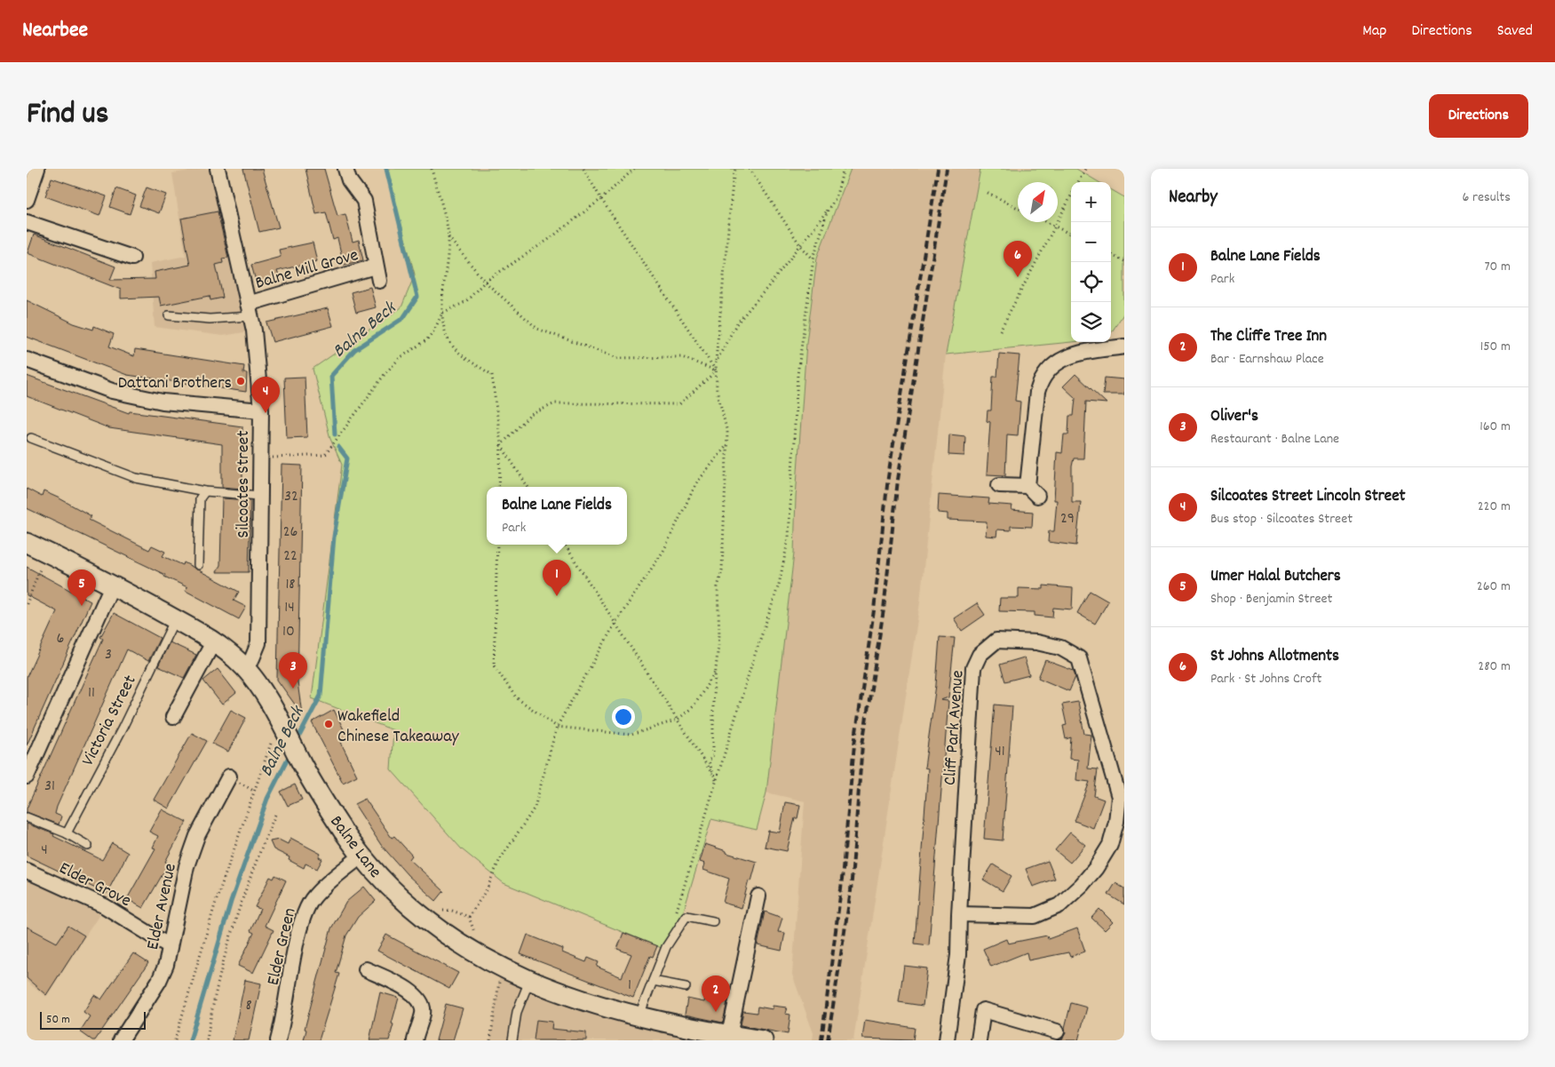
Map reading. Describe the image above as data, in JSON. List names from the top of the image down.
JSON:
{
  "streets": {
    "street": [
      "Balne Mill Grove",
      "Silcoates Street",
      "Cliff Park Avenue",
      "Balne Lane",
      "Elder Grove",
      "Elder Avenue",
      "Elder Green"
    ],
    "lane": ["Victoria Street"]
  },
  "crossings": [
    ["Balne Mill Grove", "Silcoates Street"],
    ["Silcoates Street", "Balne Lane"],
    ["Victoria Street", "Balne Lane"],
    ["Balne Lane", "Elder Green"],
    ["Elder Grove", "Elder Avenue"]
  ],
  "water": ["Balne Beck"],
  "places": ["Dattani Brothers", "Wakefield Chinese Takeaway"],
  "house_numbers": [
    "32",
    "29",
    "26",
    "22",
    "18",
    "14",
    "10",
    "6",
    "3",
    "11",
    "41",
    "31",
    "4",
    "1",
    "8"
  ],
  "scale_bar": "50 m",
  "north": "top right",
  "page": {
    "header": "Nearbee",
    "nav": ["Map", "Directions", "Saved"],
    "title": "Find us",
    "buttons": "Directions",
    "heading": ["Nearby", "6 results"],
    "map_buttons": ["+", "−"],
    "list": [
      {
        "mark": "1",
        "name": "Balne Lane Fields",
        "note": "Park",
        "value": "70 m"
      },
      {
        "mark": "2",
        "name": "The Cliffe Tree Inn",
        "note": "Bar · Earnshaw Place",
        "value": "150 m"
      },
      {
        "mark": "3",
        "name": "Oliver's",
        "note": "Restaurant · Balne Lane",
        "value": "160 m"
      },
      {
        "mark": "4",
        "name": "Silcoates Street Lincoln Street",
        "note": "Bus stop · Silcoates Street",
        "value": "220 m"
      },
      {
        "mark": "5",
        "name": "Umer Halal Butchers",
        "note": "Shop · Benjamin Street",
        "value": "260 m"
      },
      {
        "mark": "6",
        "name": "St Johns Allotments",
        "note": "Park · St Johns Croft",
        "value": "280 m"
      }
    ],
    "pins": [
      "6",
      "4",
      "1",
      "5",
      "3",
      "2"
    ],
    "popup": ["Balne Lane Fields", "Park"],
    "scale": "50 m"
  }
}
